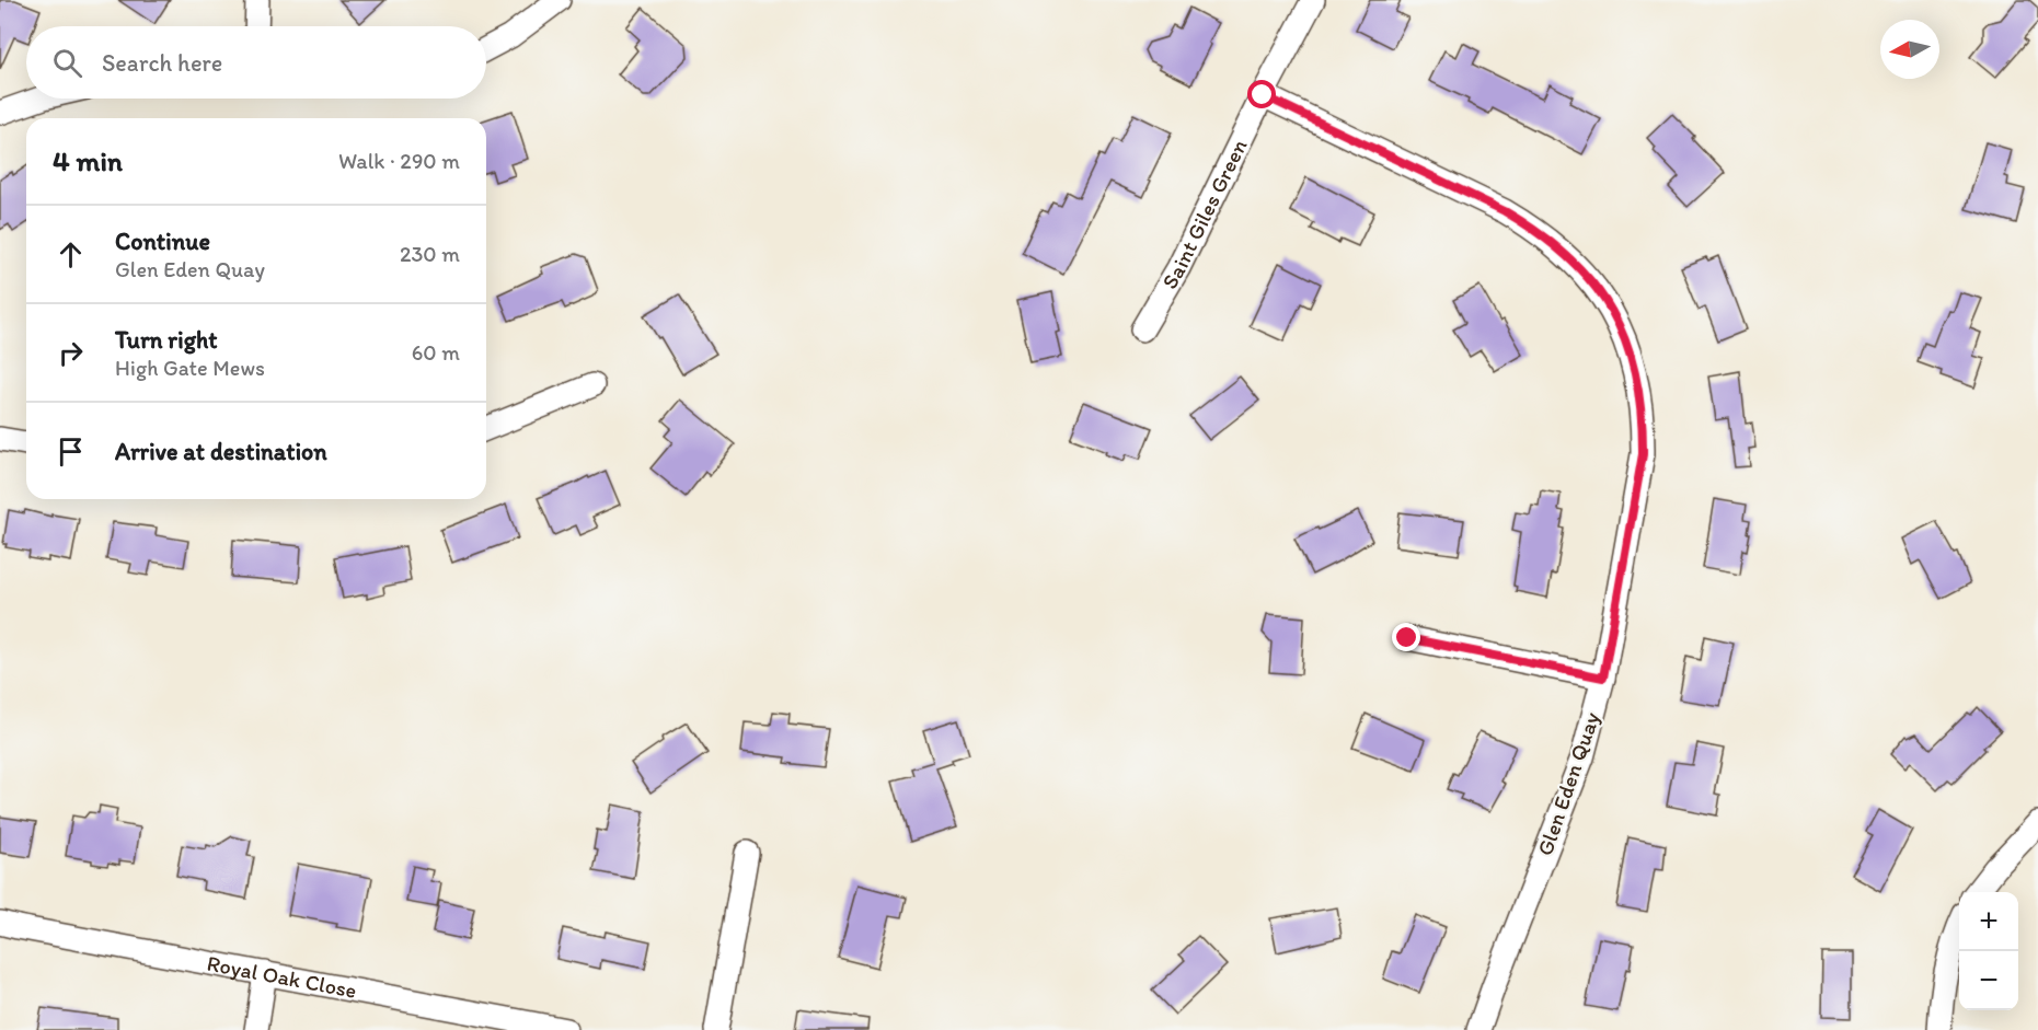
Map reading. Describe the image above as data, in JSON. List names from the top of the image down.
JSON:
{
  "streets": {
    "street": ["Saint Giles Green", "Glen Eden Quay", "Royal Oak Close"]
  },
  "crossings": [
    ["Saint Giles Green", "Glen Eden Quay"]
  ],
  "north": "left",
  "page": {
    "search": "Search here",
    "heading": ["4 min", "Walk · 290 m"],
    "list": [
      ["Continue", "Glen Eden Quay", "230 m"],
      ["Turn right", "High Gate Mews", "60 m"],
      "Arrive at destination"
    ],
    "map_buttons": ["+", "−"]
  }
}
